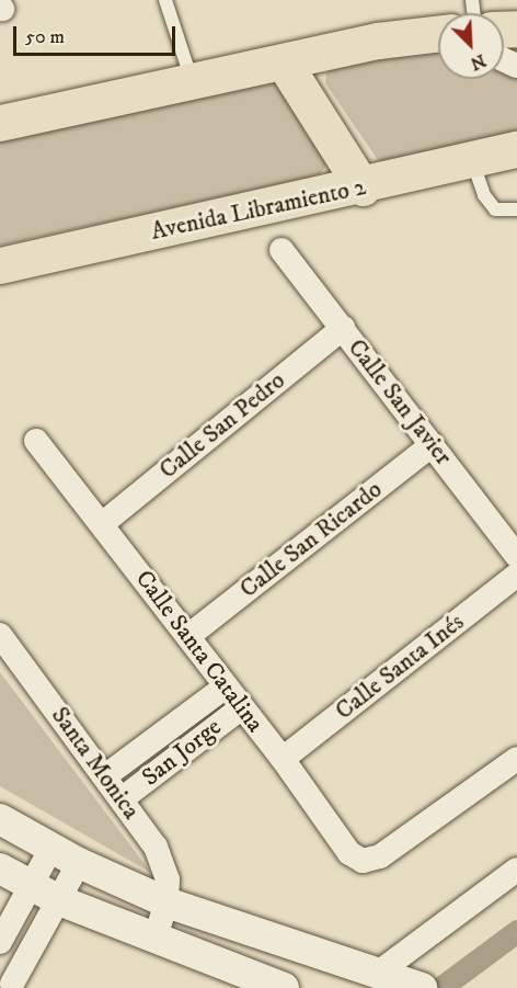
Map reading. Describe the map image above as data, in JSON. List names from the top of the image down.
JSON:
{
  "streets": {
    "main road": ["Avenida Libramiento 2"],
    "street": [
      "Calle San Javier",
      "Calle San Pedro",
      "Calle San Ricardo",
      "Calle Santa Catalina",
      "Calle Santa Inés",
      "San Jorge",
      "Santa Monica"
    ]
  },
  "crossings": [
    ["Calle San Javier", "Calle San Pedro"],
    ["Calle San Javier", "Calle San Ricardo"],
    ["Calle San Pedro", "Calle Santa Catalina"],
    ["Calle San Ricardo", "Calle Santa Catalina"],
    ["Calle Santa Catalina", "Calle Santa Inés"],
    ["Calle Santa Catalina", "San Jorge"],
    ["San Jorge", "Santa Monica"]
  ],
  "scale_bar": "50 m",
  "north": "bottom right"
}
